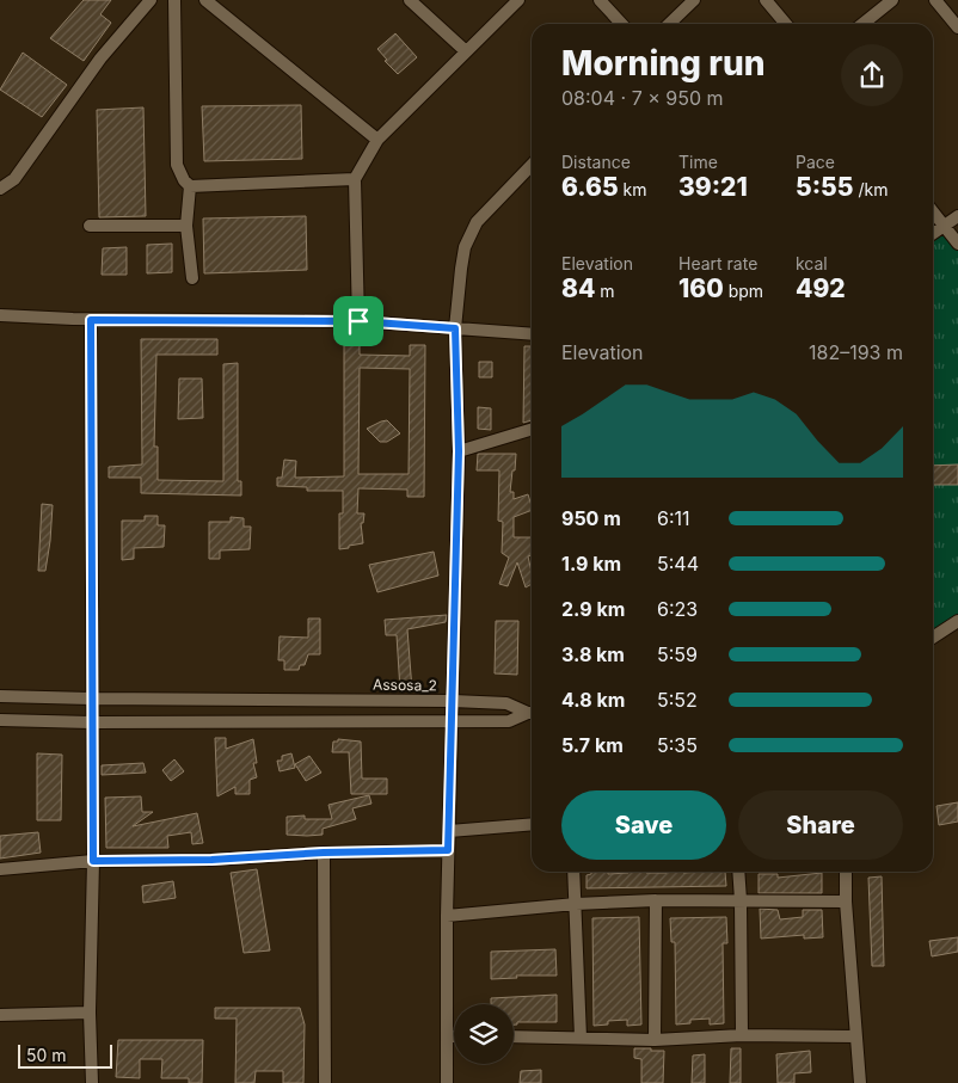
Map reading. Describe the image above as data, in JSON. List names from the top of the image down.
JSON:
{
  "streets": {
    "street": ["Assosa_2"]
  },
  "scale_bar": "50 m",
  "page": {
    "heading": ["Morning run", "08:04 · 7 × 950 m"],
    "stats": [
      ["Distance", "6.65 km"],
      ["Time", "39:21"],
      ["Pace", "5:55 /km"],
      ["Elevation", "84 m"],
      ["Heart rate", "160 bpm"],
      ["kcal", "492"]
    ],
    "chart": ["Elevation", "182–193 m"],
    "list": [
      {
        "name": "950 m",
        "note": "6:11"
      },
      {
        "name": "1.9 km",
        "note": "5:44"
      },
      {
        "name": "2.9 km",
        "note": "6:23"
      },
      {
        "name": "3.8 km",
        "note": "5:59"
      },
      {
        "name": "4.8 km",
        "note": "5:52"
      },
      {
        "name": "5.7 km",
        "note": "5:35"
      }
    ],
    "buttons": ["Save", "Share"],
    "scale": "50 m"
  }
}
